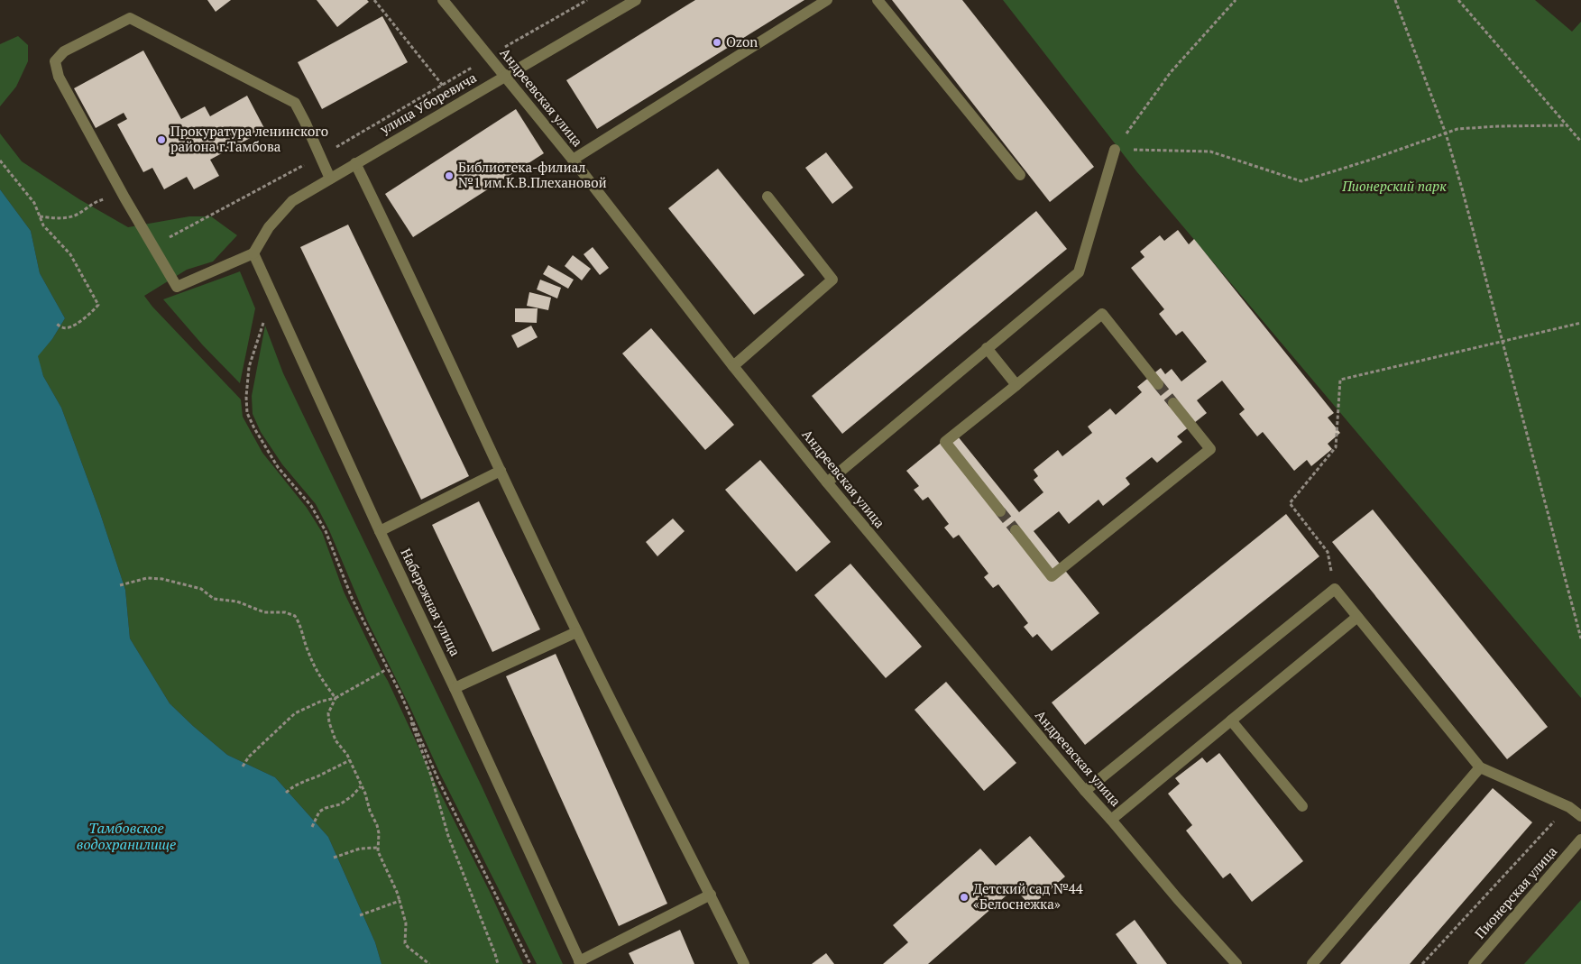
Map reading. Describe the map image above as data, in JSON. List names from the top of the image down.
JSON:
{
  "streets": {
    "street": [
      "Андреевская улица",
      "улица Уборевича",
      "Набережная улица",
      "Пионерская улица"
    ]
  },
  "crossings": [
    ["Андреевская улица", "улица Уборевича"],
    ["улица Уборевича", "Набережная улица"]
  ],
  "water": ["Тамбовское водохранилище"],
  "parks": ["Пионерский парк"],
  "places": [
    "Ozon",
    "Прокуратура ленинского района г.Тамбова",
    "Библиотека-филиал №1 им.К.В.Плехановой",
    "Детский сад №44 «Белоснежка»"
  ]
}
